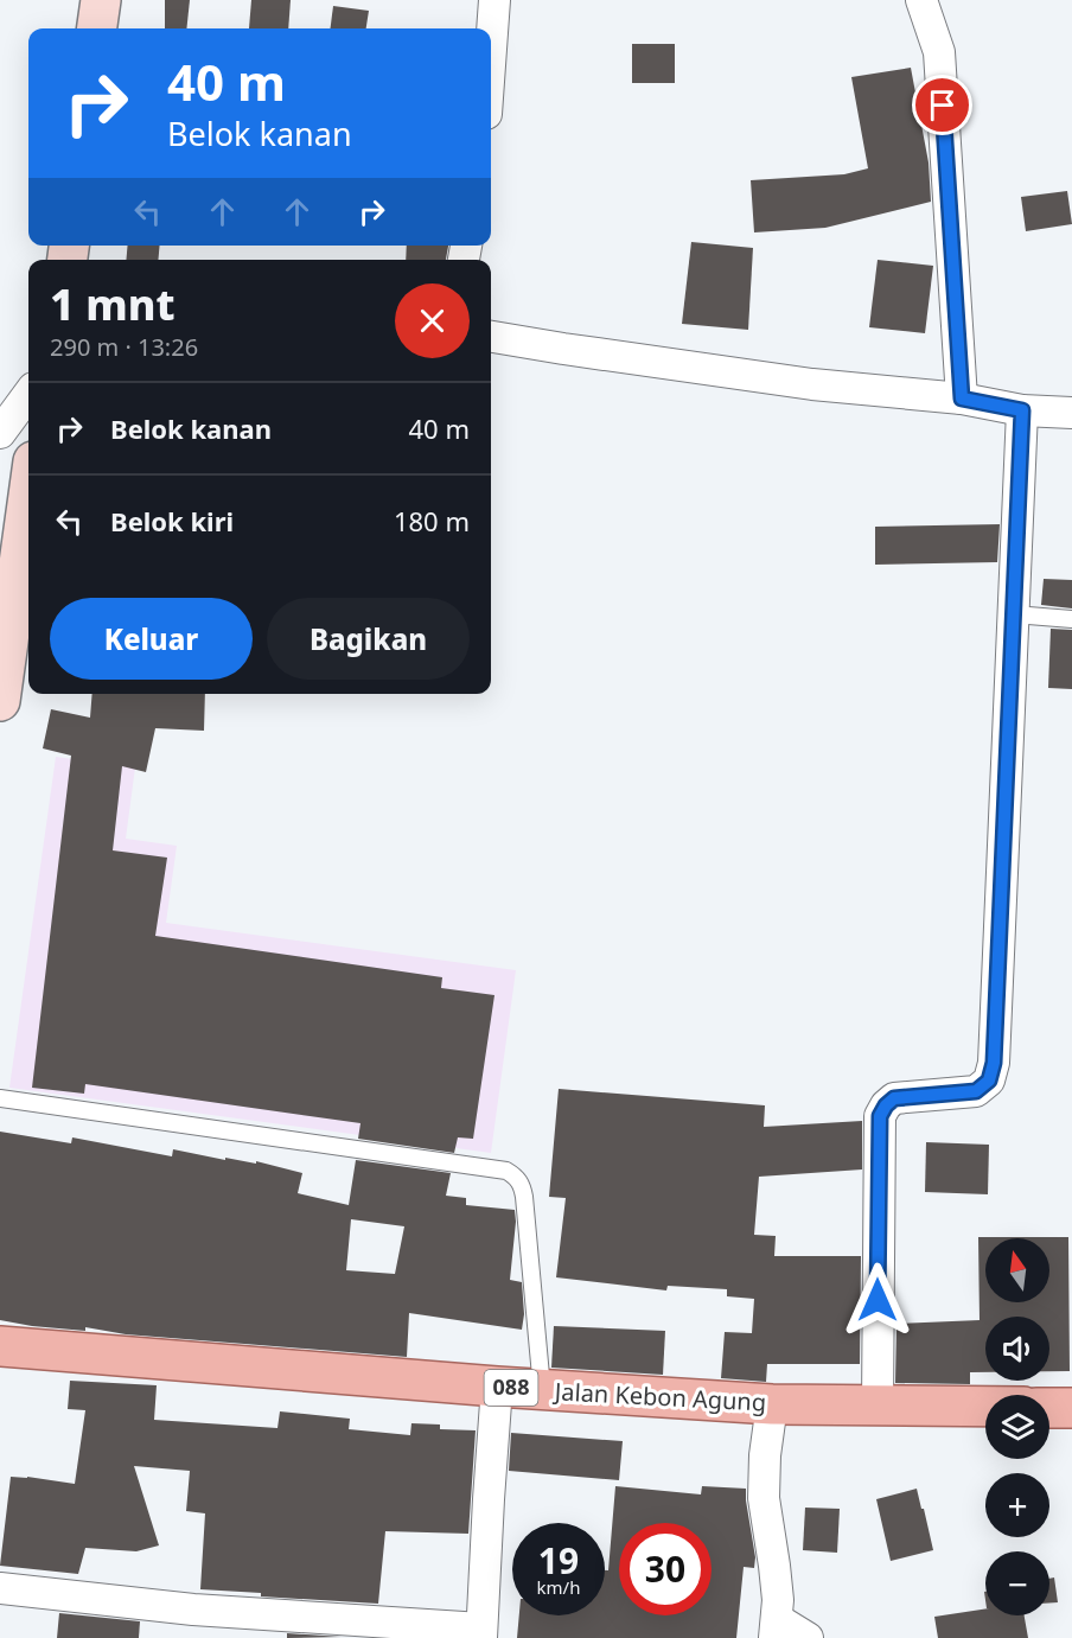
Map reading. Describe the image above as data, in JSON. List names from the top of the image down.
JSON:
{
  "streets": {
    "main road": ["088", "Jalan Kebon Agung"]
  },
  "north": "top",
  "page": {
    "turn": ["40 m", "Belok kanan"],
    "heading": ["1 mnt", "290 m · 13:26"],
    "list": [
      {
        "name": "Belok kanan",
        "value": "40 m"
      },
      {
        "name": "Belok kiri",
        "value": "180 m"
      }
    ],
    "buttons": ["Keluar", "Bagikan"],
    "map_buttons": ["+", "−"],
    "speed": "19 km/h",
    "limit": "30"
  }
}
